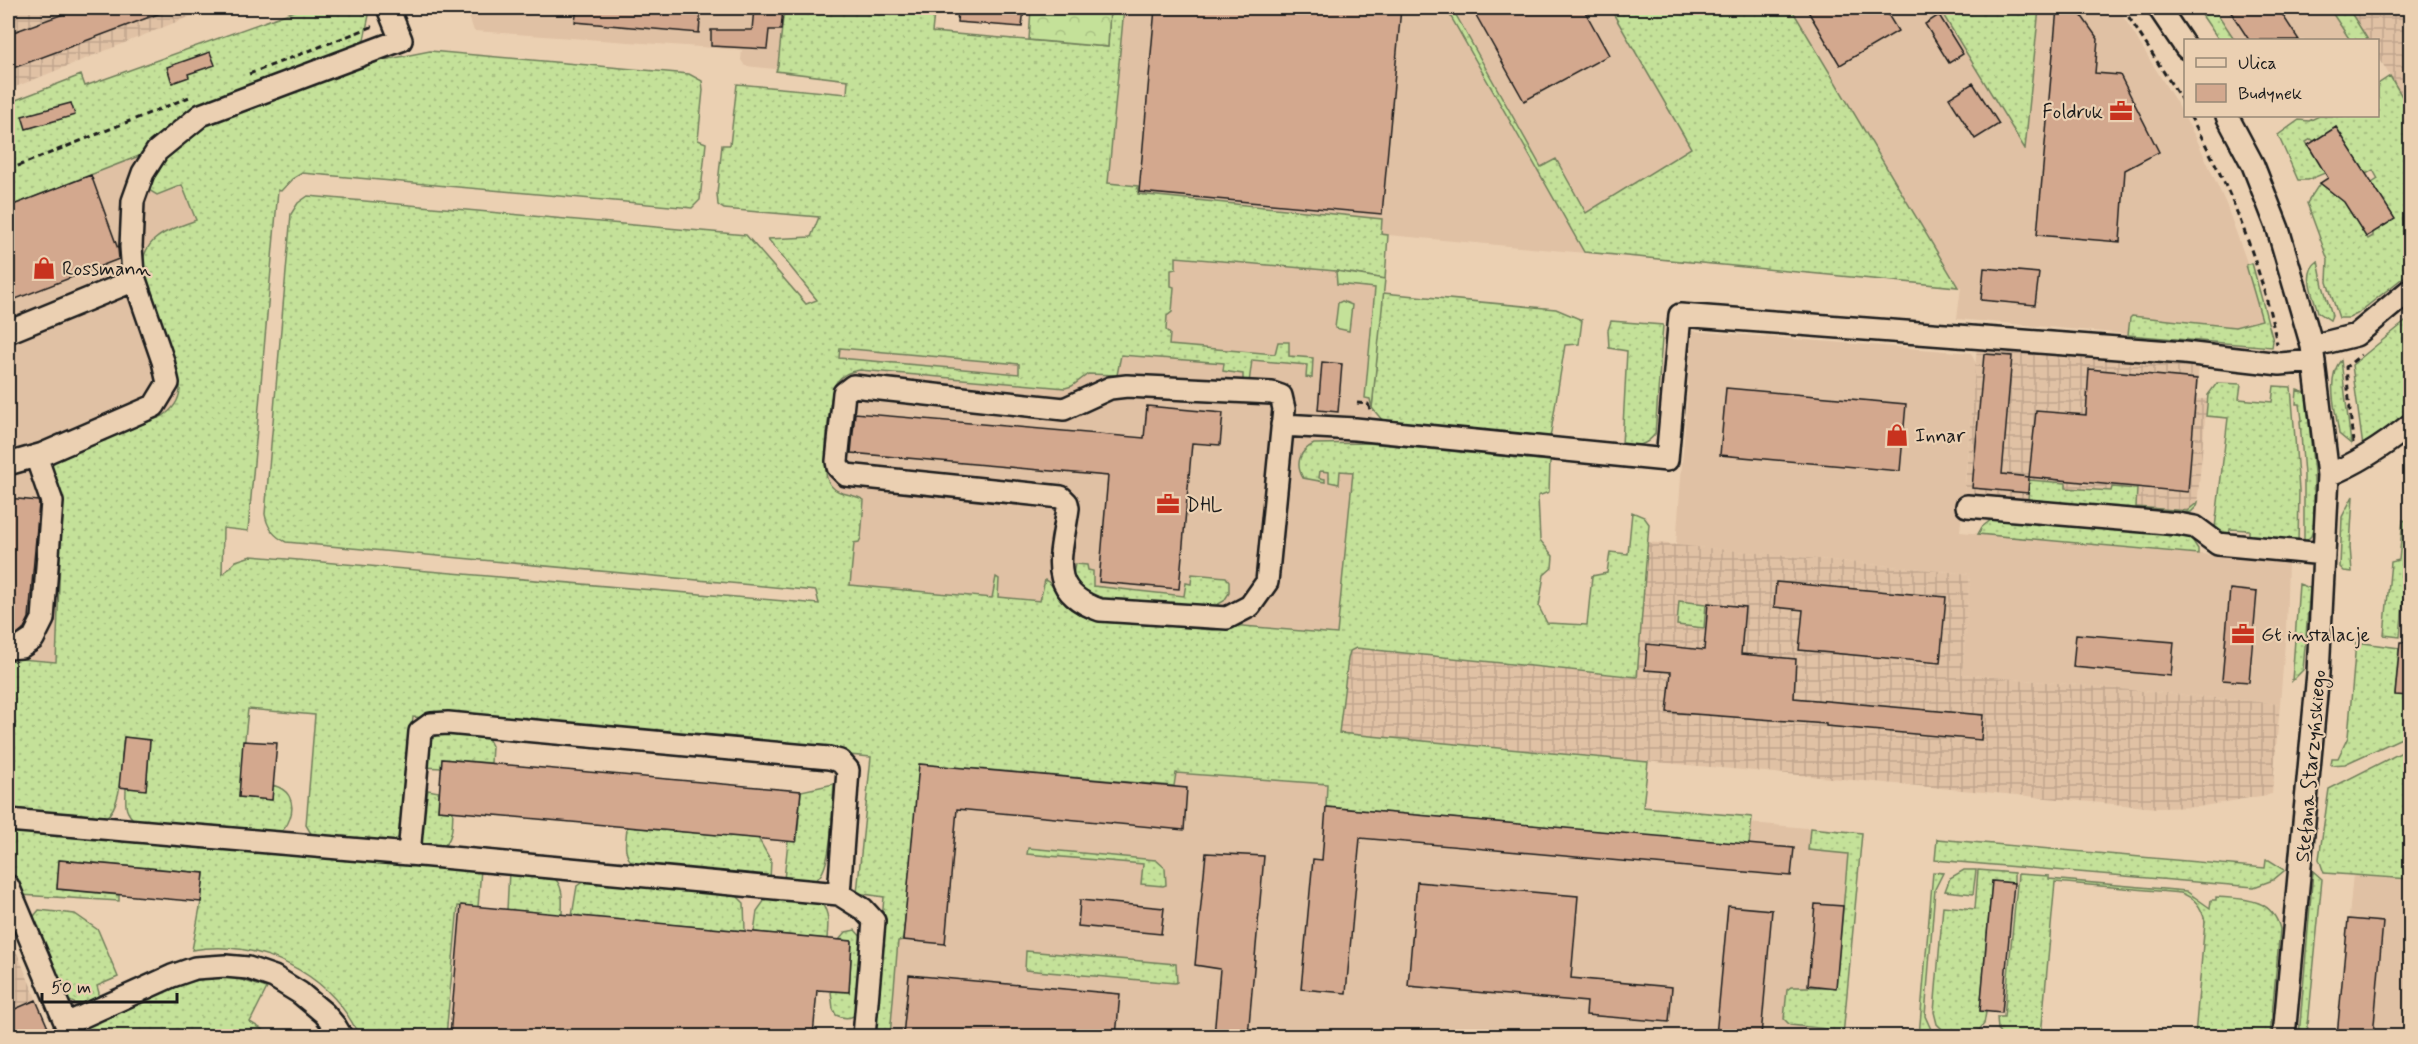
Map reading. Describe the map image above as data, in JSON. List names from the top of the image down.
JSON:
{
  "streets": {
    "street": ["Stefana Starzyńskiego"]
  },
  "places": {
    "office": ["Foldruk", "DHL", "Gt instalacje"],
    "shop": ["Rossmann", "Innar"]
  },
  "legend": ["Ulica", "Budynek"],
  "scale_bar": "50 m"
}
